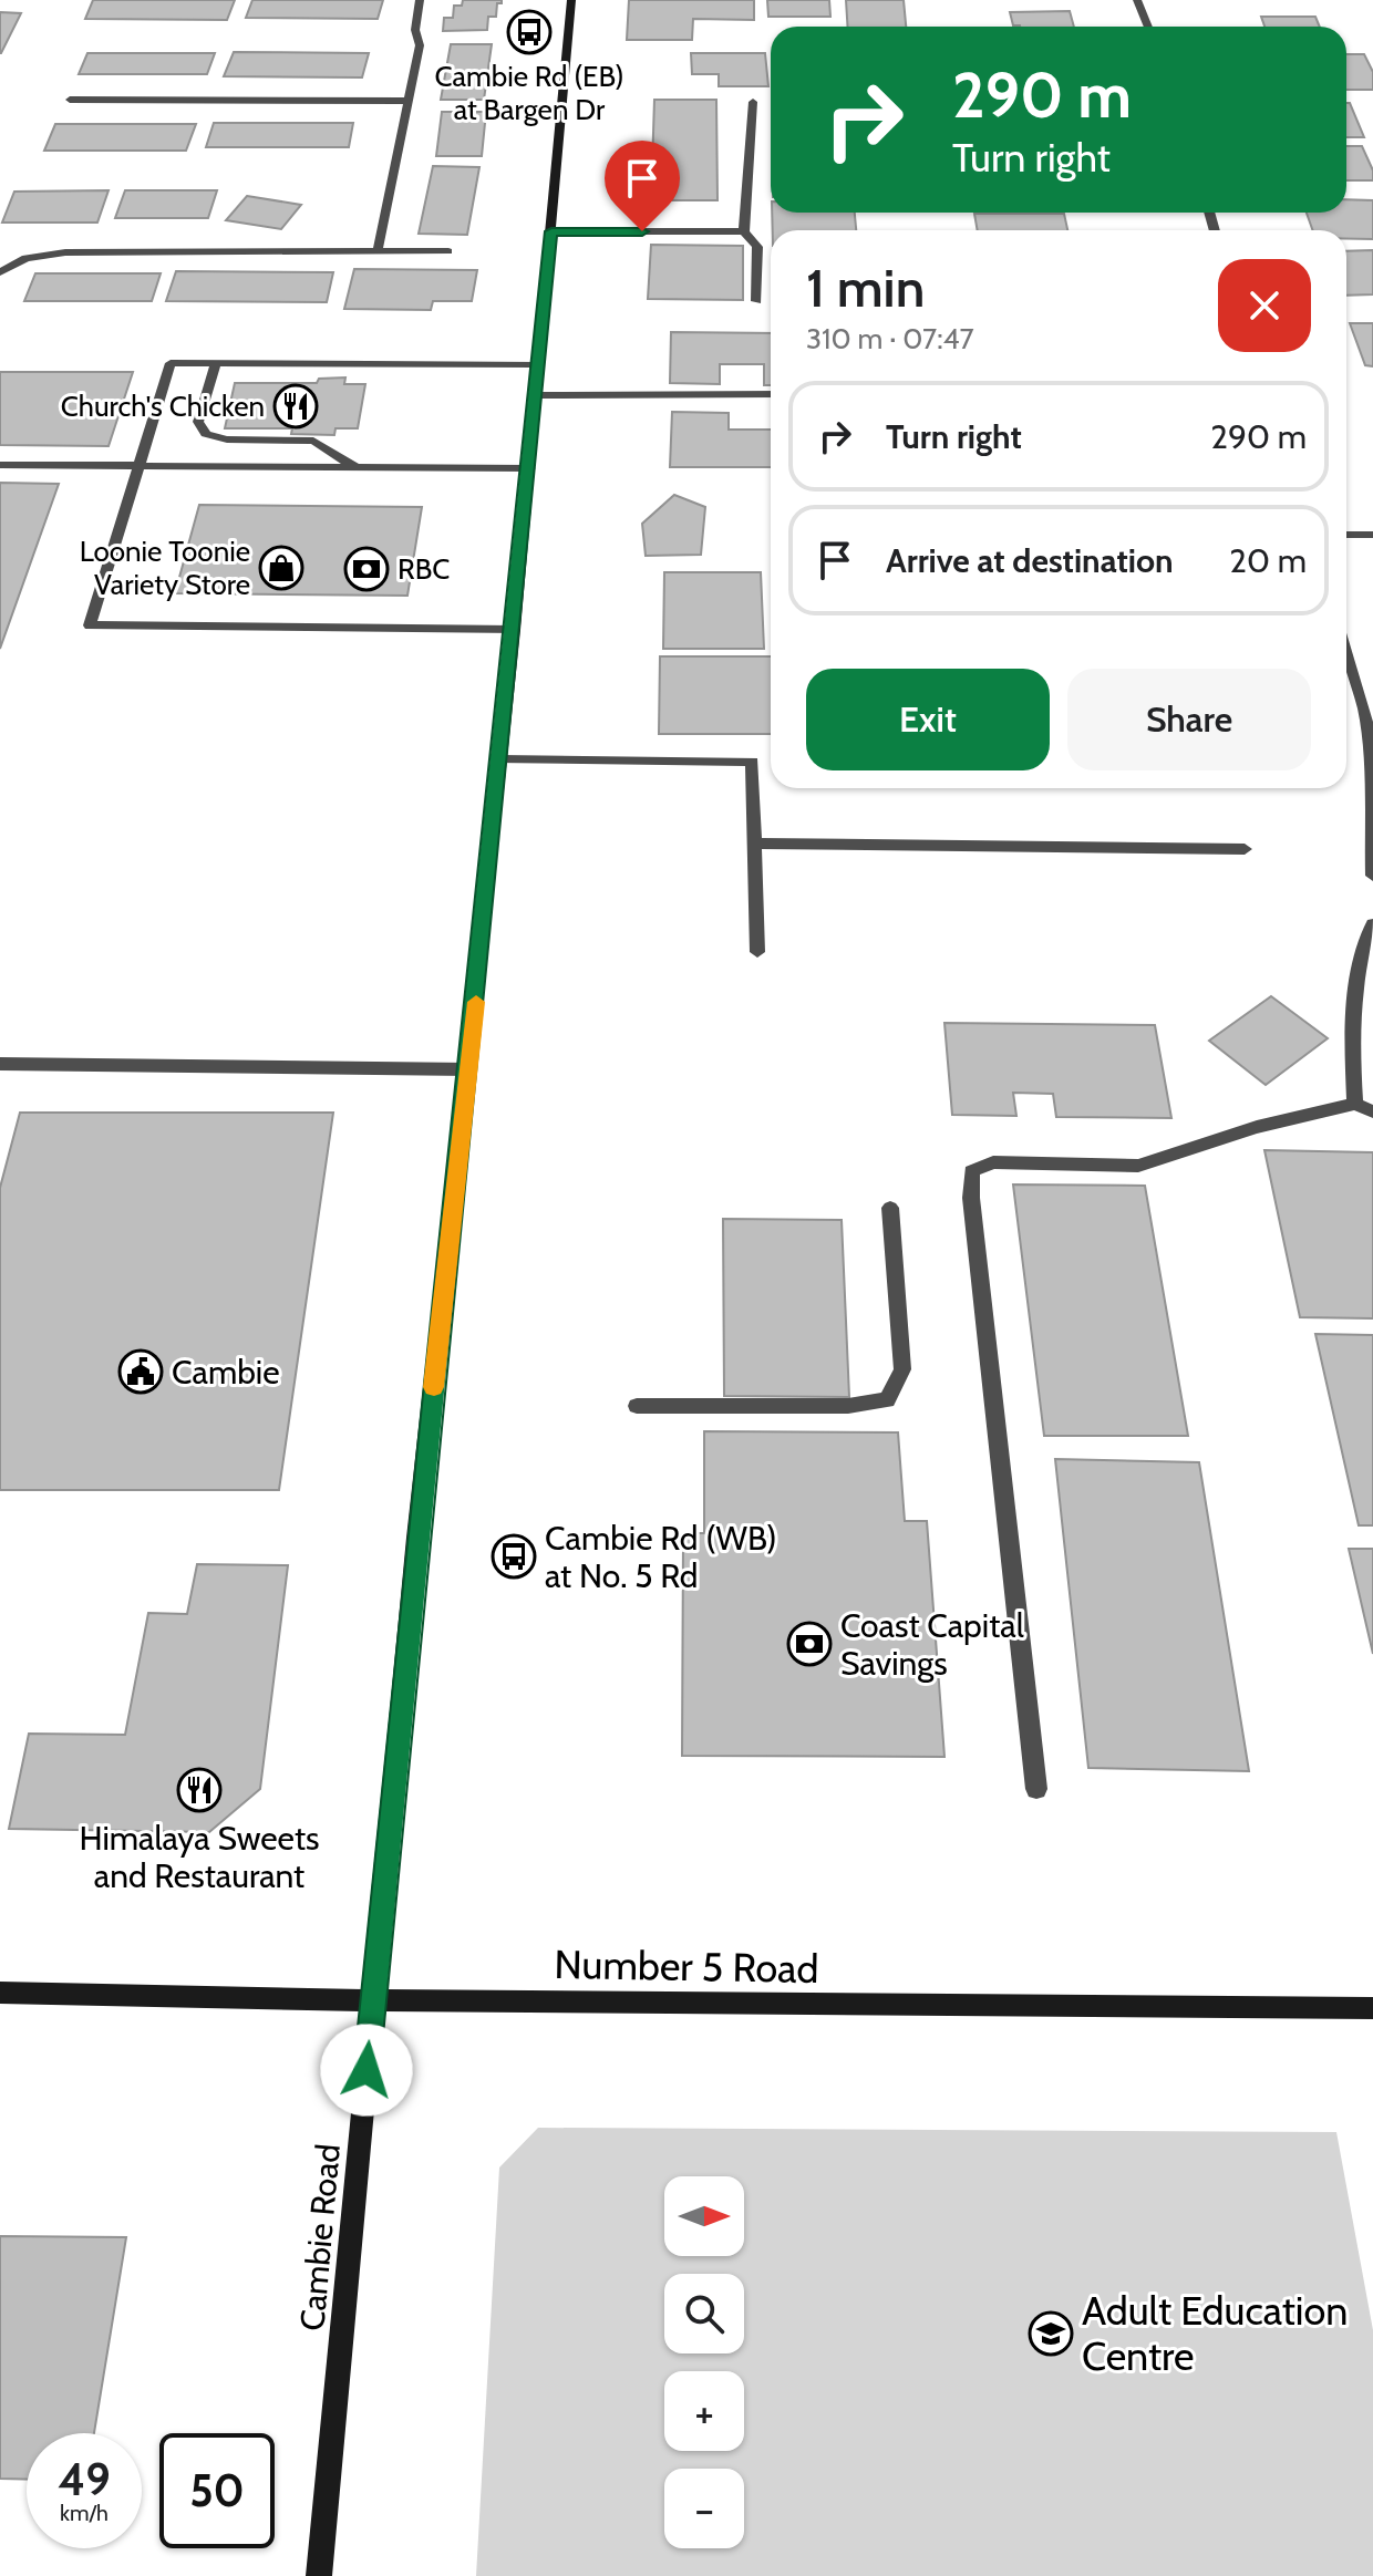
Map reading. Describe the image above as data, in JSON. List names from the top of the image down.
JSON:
{
  "streets": {
    "main road": ["Number 5 Road", "Cambie Road"]
  },
  "crossings": [
    ["Number 5 Road", "Cambie Road"]
  ],
  "places": {
    "bus stop": ["Cambie Rd (EB) at Bargen Dr", "Cambie Rd (WB) at No. 5 Rd"],
    "restaurant": ["Church's Chicken", "Himalaya Sweets and Restaurant"],
    "shop": ["Loonie Toonie Variety Store"],
    "bank": ["RBC", "Coast Capital Savings"],
    "public building": ["Cambie"],
    "school or university": ["Adult Education Centre"]
  },
  "north": "right",
  "page": {
    "turn": ["290 m", "Turn right"],
    "heading": ["1 min", "310 m · 07:47"],
    "list": [
      {
        "name": "Turn right",
        "value": "290 m"
      },
      {
        "name": "Arrive at destination",
        "value": "20 m"
      }
    ],
    "buttons": ["Exit", "Share"],
    "map_buttons": ["+", "−"],
    "speed": "49 km/h",
    "limit": "50"
  }
}
